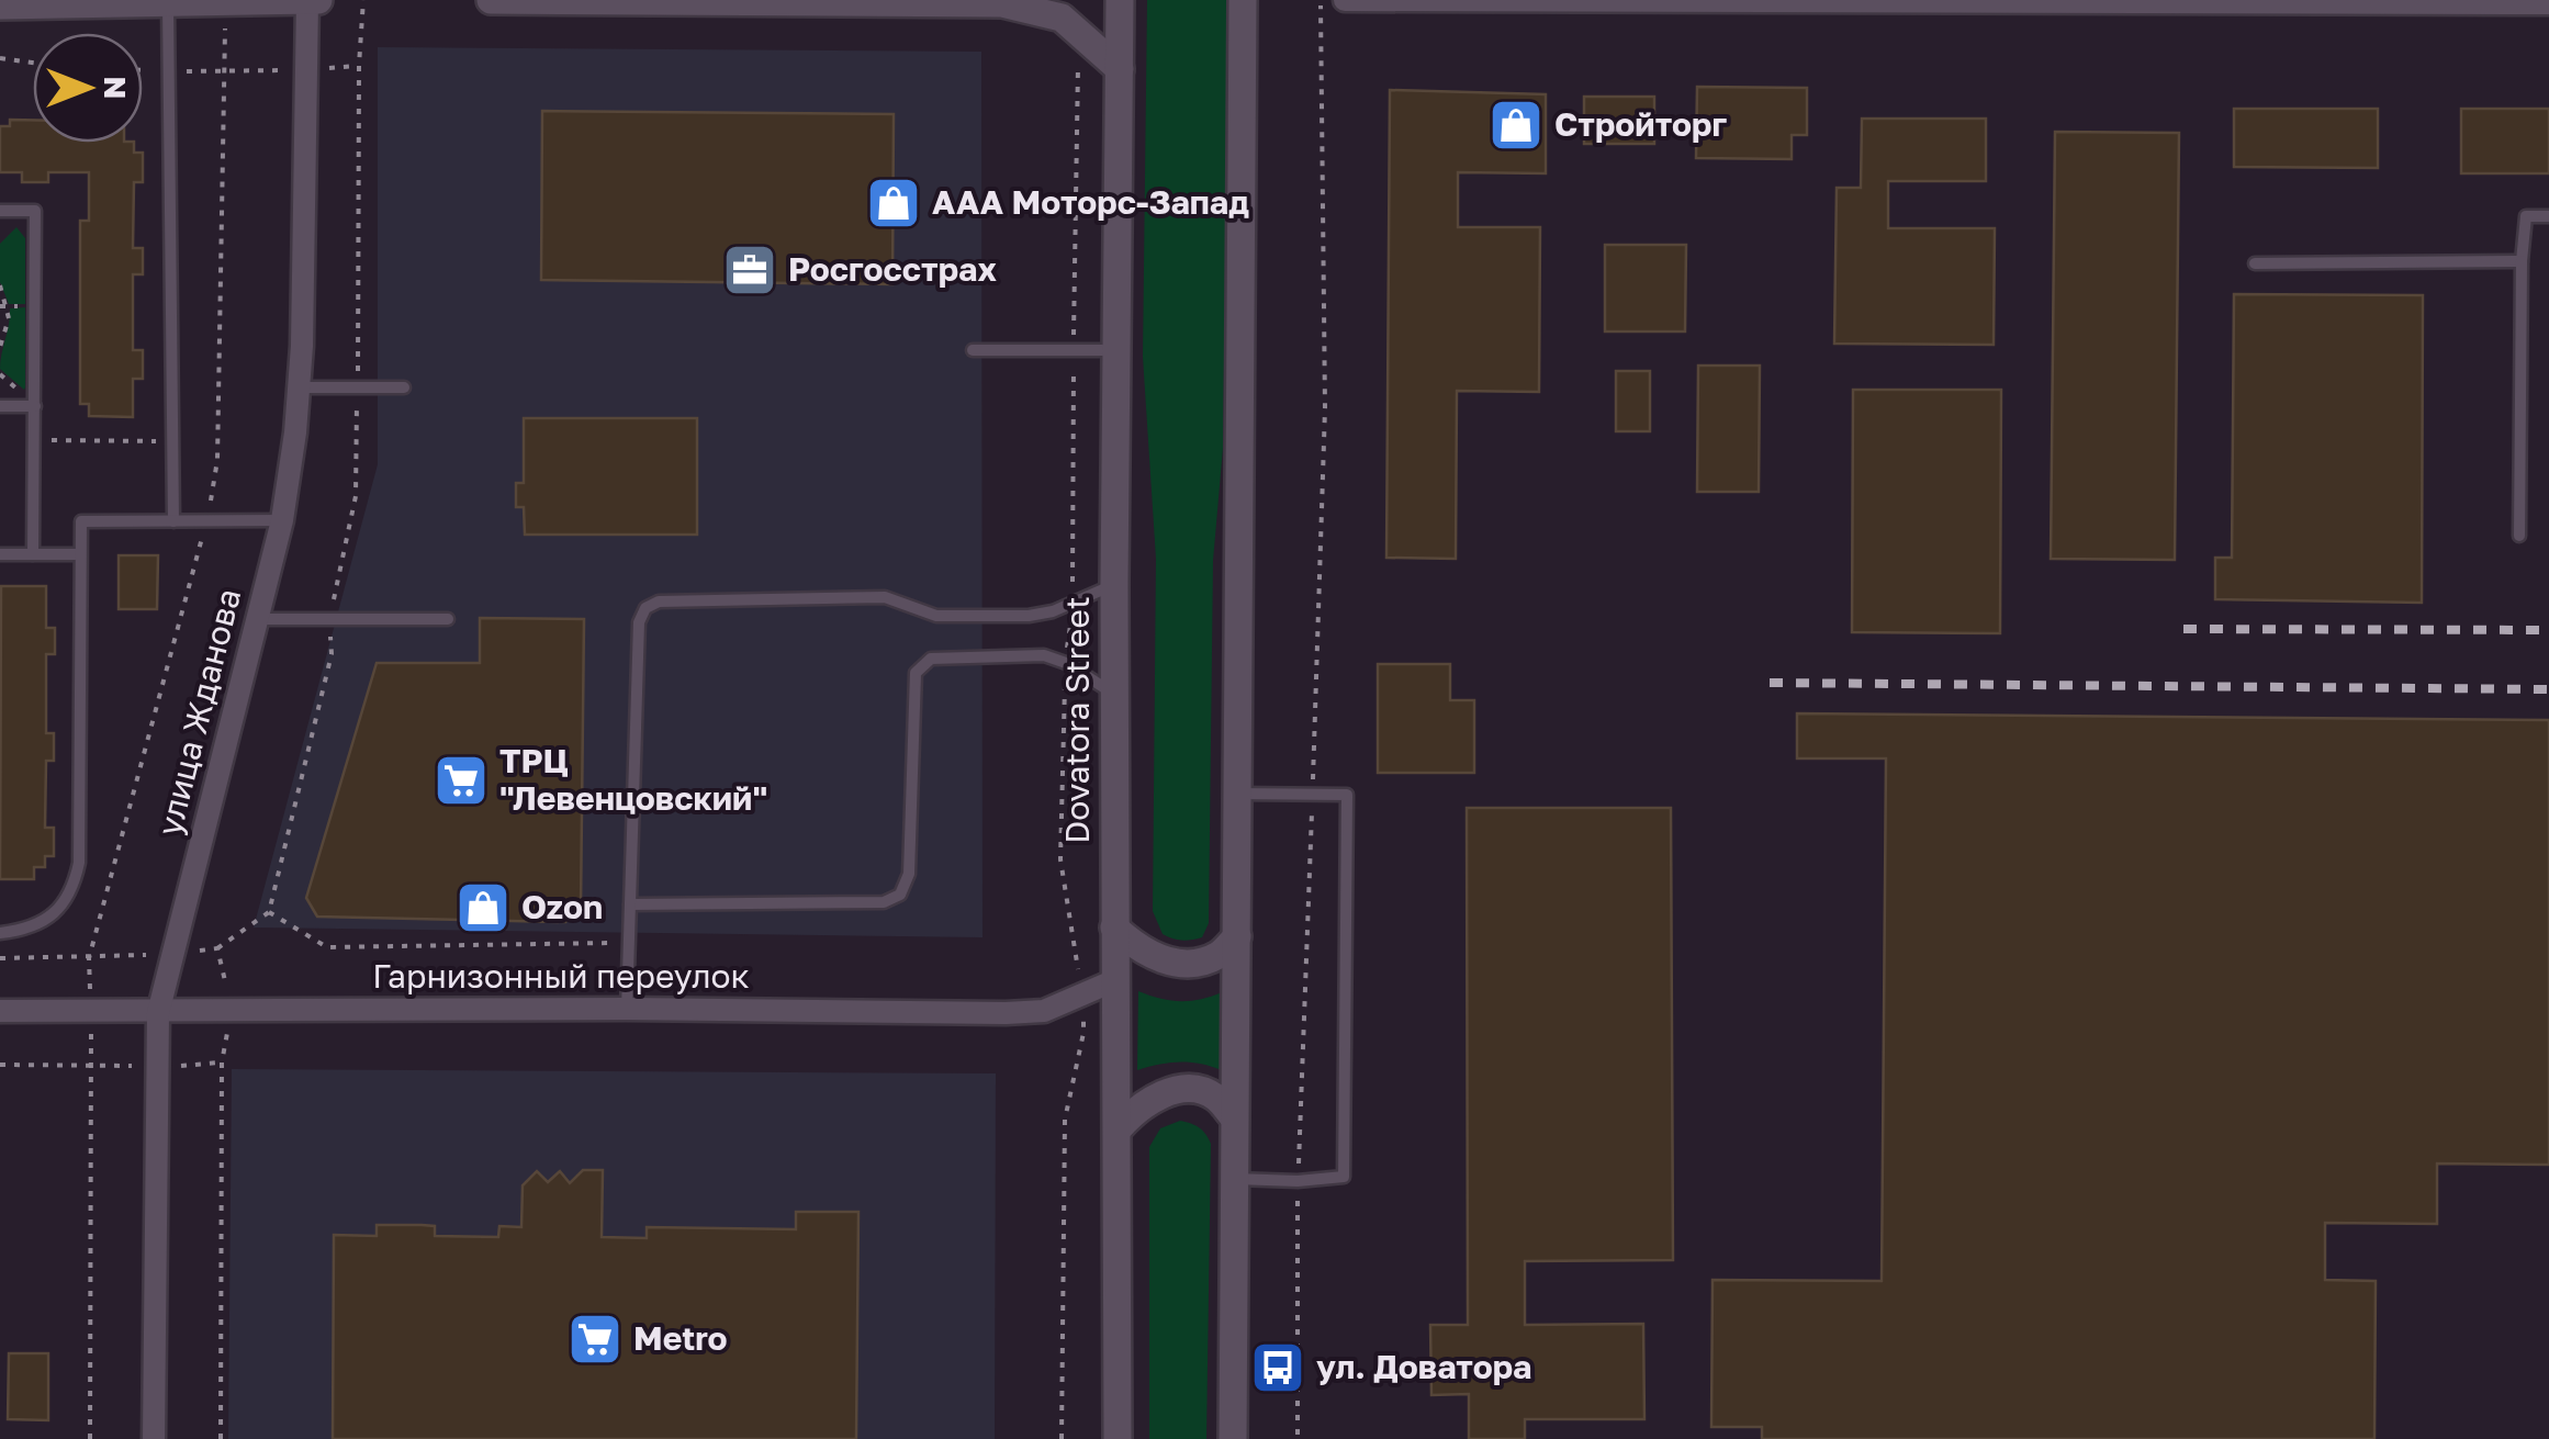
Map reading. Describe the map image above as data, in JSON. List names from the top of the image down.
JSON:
{
  "streets": {
    "street": ["улица Жданова", "Dovatora Street", "Гарнизонный переулок"]
  },
  "crossings": [
    ["улица Жданова", "Гарнизонный переулок"],
    ["Dovatora Street", "Гарнизонный переулок"]
  ],
  "places": {
    "shop": ["Стройторг", "ААА Моторс-Запад", "Ozon"],
    "office": ["Росгосстрах"],
    "supermarket": ["ТРЦ \"Левенцовский\"", "Metro"],
    "bus stop": ["ул. Доватора"]
  },
  "north": "right"
}
